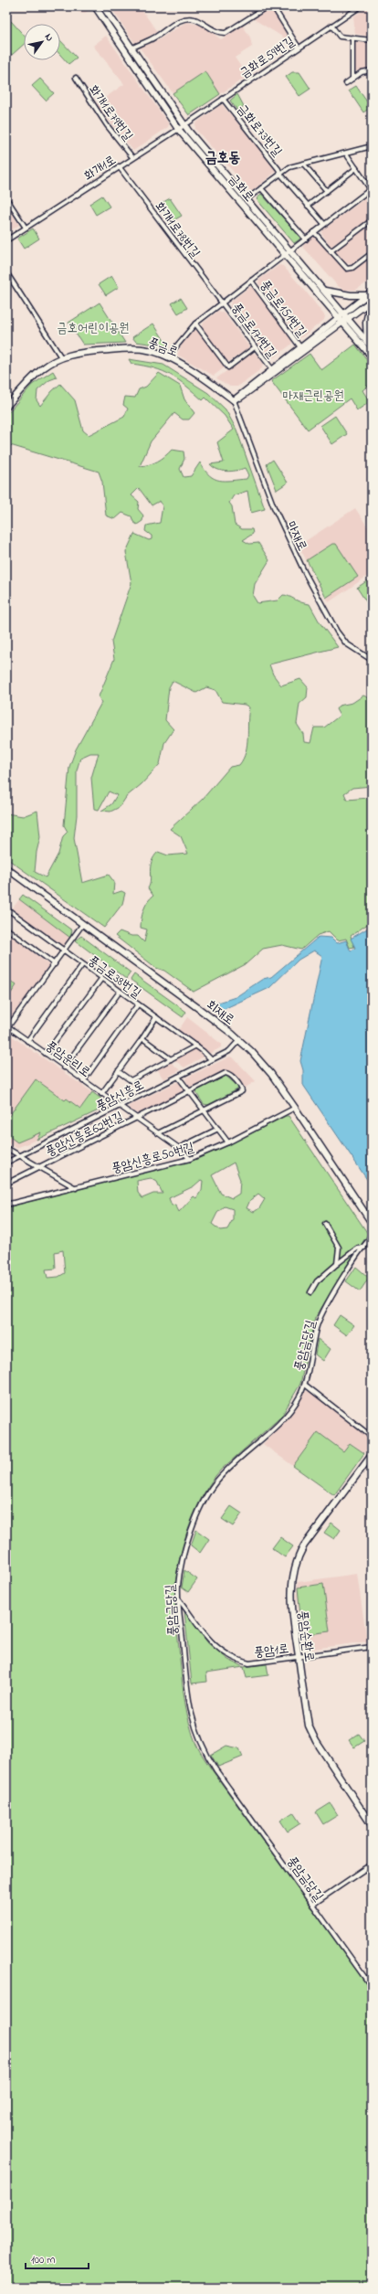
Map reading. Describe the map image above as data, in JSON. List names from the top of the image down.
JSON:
{
  "streets": {
    "main road": [
      "금화로",
      "풍금로",
      "회재로",
      "풍암순환로"
    ],
    "street": [
      "금화로59번길",
      "화개1로79번길",
      "금화로73번길",
      "화개1로",
      "화개1로78번길",
      "풍금로151번길",
      "풍금로171번길",
      "마재로",
      "풍금로38번길",
      "풍암운리로",
      "풍암신흥로",
      "풍암신흥로62번길",
      "풍암신흥로50번길",
      "풍암금당길",
      "풍암1로"
    ]
  },
  "crossings": [
    ["금화로59번길", "금화로73번길"],
    ["금화로59번길", "화개1로"],
    ["금화로59번길", "금화로"],
    ["화개1로79번길", "화개1로"],
    ["금화로73번길", "금화로"],
    ["금화로73번길", "풍금로151번길"],
    ["화개1로", "금화로"],
    ["화개1로", "화개1로78번길"],
    ["금화로", "풍금로151번길"],
    ["화개1로78번길", "풍금로151번길"],
    ["화개1로78번길", "풍금로171번길"],
    ["풍금로151번길", "풍금로171번길"],
    ["풍금로151번길", "풍금로"],
    ["풍금로", "마재로"],
    ["풍금로38번길", "풍암신흥로"],
    ["회재로", "풍암신흥로"],
    ["회재로", "풍암신흥로50번길"],
    ["풍암운리로", "풍암신흥로"],
    ["풍암운리로", "풍암신흥로62번길"],
    ["풍암운리로", "풍암신흥로50번길"],
    ["풍암신흥로", "풍암신흥로62번길"],
    ["풍암신흥로62번길", "풍암신흥로50번길"],
    ["풍암금당길", "풍암1로"],
    ["풍암순환로", "풍암1로"]
  ],
  "districts": ["금호동"],
  "parks": ["금호어린이공원", "마재근린공원"],
  "scale_bar": "100 m",
  "north": "top right"
}
